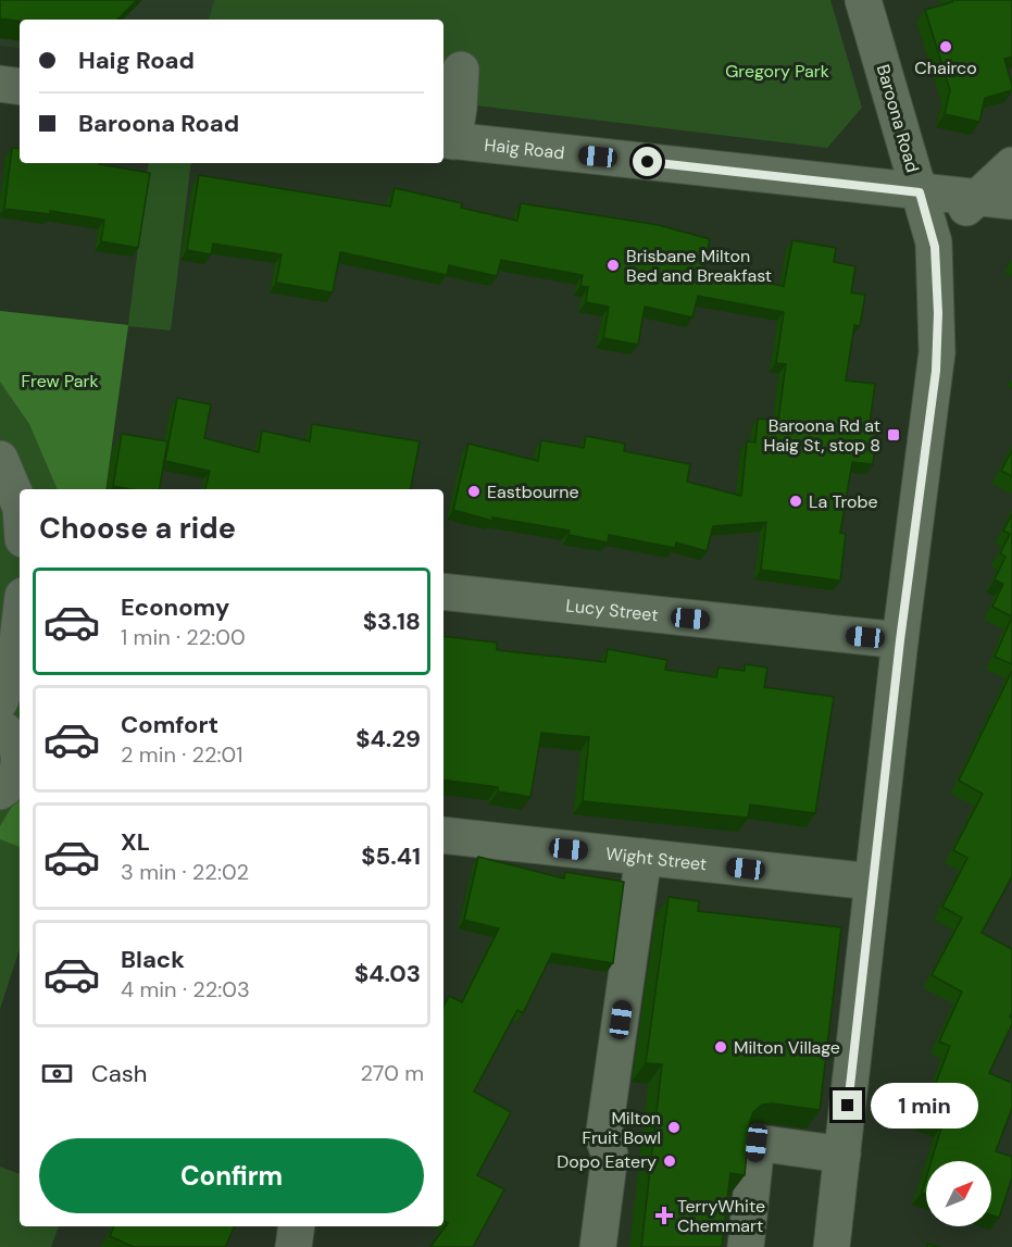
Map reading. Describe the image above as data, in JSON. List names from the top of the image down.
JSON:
{
  "streets": {
    "street": [
      "Baroona Road",
      "Haig Road",
      "Lucy Street",
      "Wight Street"
    ]
  },
  "crossings": [
    ["Baroona Road", "Haig Road"],
    ["Baroona Road", "Lucy Street"],
    ["Baroona Road", "Wight Street"]
  ],
  "parks": ["Gregory Park", "Frew Park"],
  "places": {
    "other": [
      "Chairco",
      "Brisbane Milton Bed and Breakfast",
      "Eastbourne",
      "La Trobe",
      "Milton Village",
      "Milton Fruit Bowl",
      "Dopo Eatery"
    ],
    "transit": ["Baroona Rd at Haig St, stop 8"],
    "health": ["TerryWhite Chemmart"]
  },
  "north": "top right",
  "page": {
    "banner": ["Haig Road", "Baroona Road"],
    "heading": "Choose a ride",
    "list": [
      {
        "name": "Economy",
        "note": "1 min · 22:00",
        "value": "$3.18"
      },
      {
        "name": "Comfort",
        "note": "2 min · 22:01",
        "value": "$4.29"
      },
      {
        "name": "XL",
        "note": "3 min · 22:02",
        "value": "$5.41"
      },
      {
        "name": "Black",
        "note": "4 min · 22:03",
        "value": "$4.03"
      }
    ],
    "pay": ["Cash", "270 m"],
    "bubble": "1 min",
    "buttons": "Confirm"
  }
}
